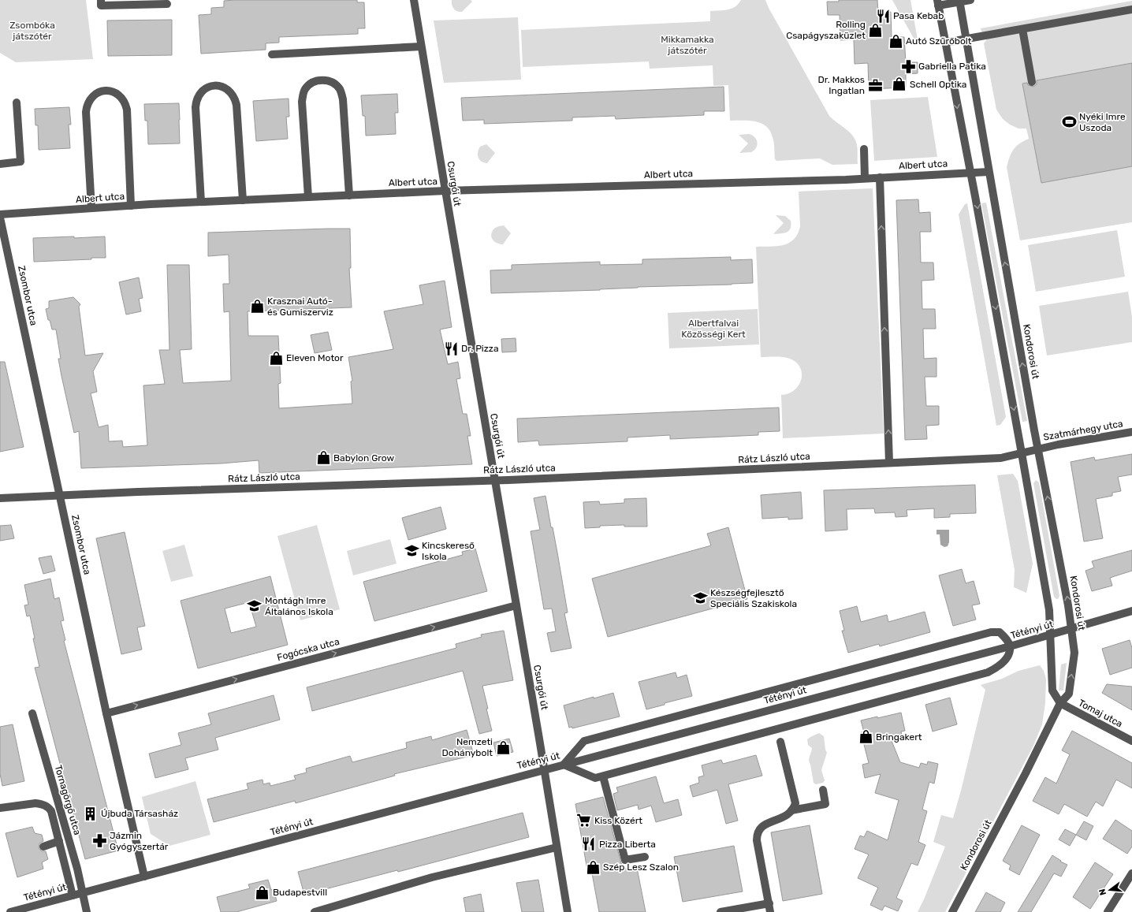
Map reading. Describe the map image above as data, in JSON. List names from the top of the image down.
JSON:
{
  "streets": {
    "street": [
      "Albert utca",
      "Csurgói út",
      "Zsombor utca",
      "Kondorosi út",
      "Szatmárhegy utca",
      "Rátz László utca",
      "Tétényi út",
      "Fogócska utca",
      "Tomaj utca",
      "Tornagörgő utca"
    ]
  },
  "crossings": [
    ["Albert utca", "Csurgói út"],
    ["Albert utca", "Kondorosi út"],
    ["Csurgói út", "Rátz László utca"],
    ["Csurgói út", "Tétényi út"],
    ["Csurgói út", "Fogócska utca"],
    ["Zsombor utca", "Rátz László utca"],
    ["Zsombor utca", "Tétényi út"],
    ["Zsombor utca", "Fogócska utca"],
    ["Kondorosi út", "Szatmárhegy utca"],
    ["Kondorosi út", "Rátz László utca"],
    ["Kondorosi út", "Tétényi út"],
    ["Kondorosi út", "Tomaj utca"],
    ["Szatmárhegy utca", "Rátz László utca"],
    ["Tétényi út", "Tornagörgő utca"]
  ],
  "one_way": ["Fogócska utca"],
  "parks": ["Zsombóka játszótér", "Mikkamakka játszótér", "Albertfalvai Közösségi Kert"],
  "places": {
    "restaurant": ["Pasa Kebab", "Dr. Pizza", "Pizza Liberta"],
    "shop": [
      "Rolling Csapágyszaküzlet",
      "Autó Szűrőbolt",
      "Schell Optika",
      "Krasznai Autó- és Gumiszerviz",
      "Eleven Motor",
      "Babylon Grow",
      "Bringakert",
      "Nemzeti Dohánybolt",
      "Szép Lesz Szalon",
      "Budapestvill"
    ],
    "pharmacy": ["Gabriella Patika", "Jázmin Gyógyszertár"],
    "office": ["Dr. Makkos Ingatlan"],
    "sports": ["Nyéki Imre Uszoda"],
    "school or university": ["Kincskereső Iskola", "Készségfejlesztő Speciális Szakiskola", "Montágh Imre Általános Iskola"],
    "building": ["Újbuda Társasház"],
    "supermarket": ["Kiss Közért"]
  },
  "north": "left"
}
